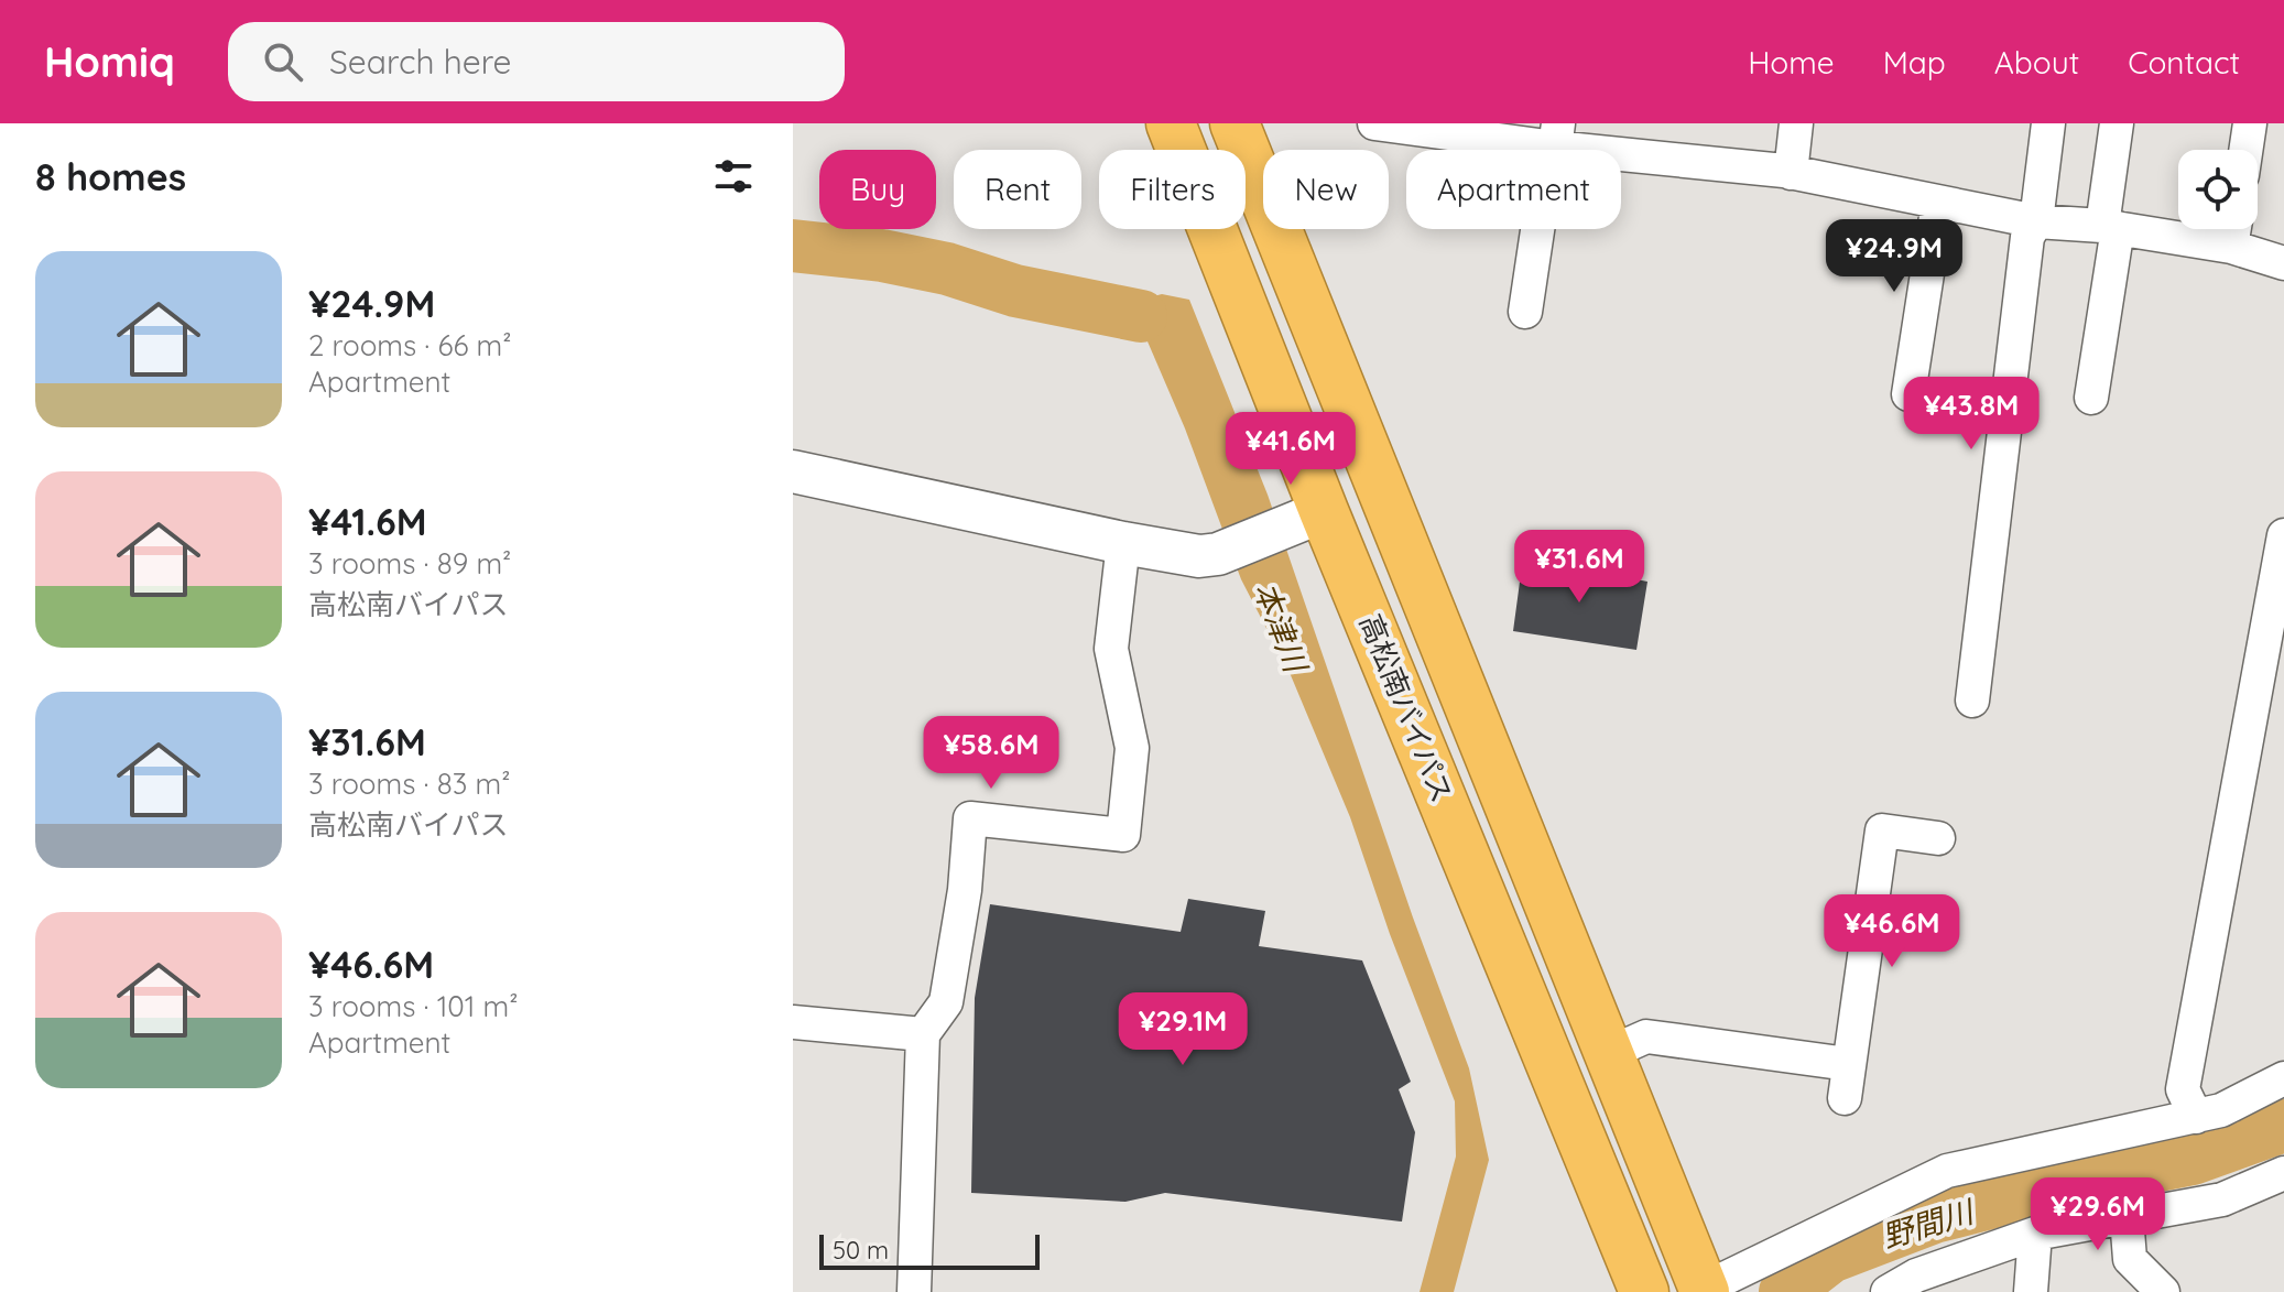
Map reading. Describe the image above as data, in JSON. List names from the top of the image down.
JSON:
{
  "streets": {
    "highway": ["高松南バイパス"]
  },
  "water": ["本津川", "野間川"],
  "scale_bar": "50 m",
  "page": {
    "header": "Homiq",
    "search": "Search here",
    "nav": [
      "Home",
      "Map",
      "About",
      "Contact"
    ],
    "heading": "8 homes",
    "chip": [
      "Buy",
      "Rent",
      "Filters",
      "New",
      "Apartment"
    ],
    "price": [
      "¥24.9M",
      "¥43.8M",
      "¥41.6M",
      "¥31.6M",
      "¥58.6M",
      "¥46.6M",
      "¥29.1M",
      "¥29.6M"
    ],
    "list": [
      {
        "name": "¥24.9M",
        "note": "2 rooms · 66 m² · Apartment"
      },
      {
        "name": "¥41.6M",
        "note": "3 rooms · 89 m² · 高松南バイパス"
      },
      {
        "name": "¥31.6M",
        "note": "3 rooms · 83 m² · 高松南バイパス"
      },
      {
        "name": "¥46.6M",
        "note": "3 rooms · 101 m² · Apartment"
      }
    ],
    "scale": "50 m"
  }
}
